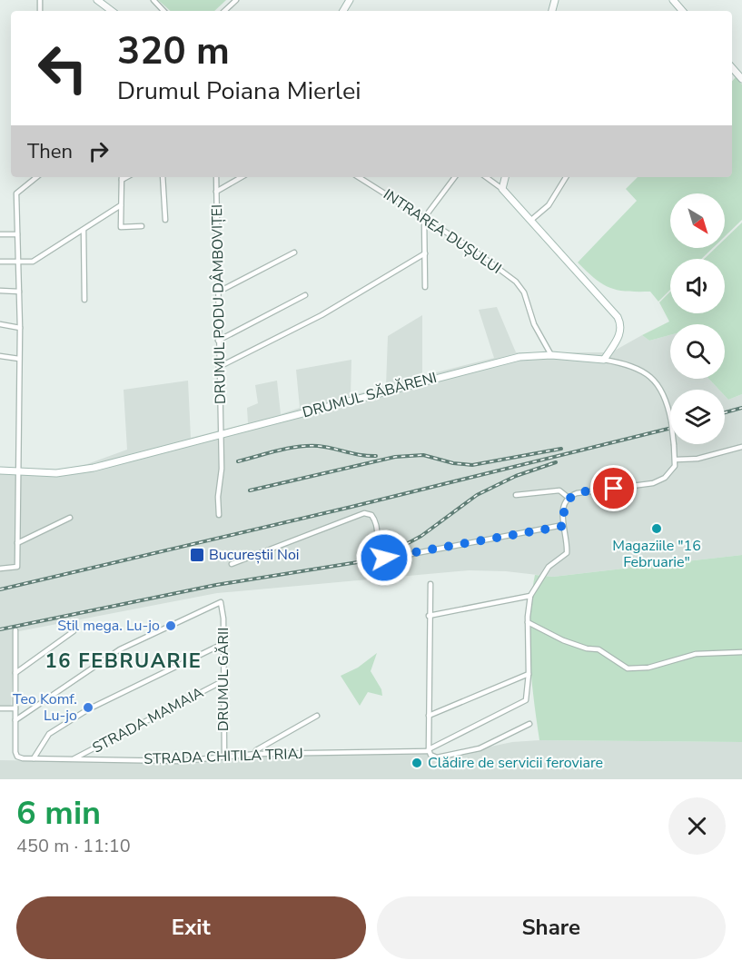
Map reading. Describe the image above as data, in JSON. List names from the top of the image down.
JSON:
{
  "streets": {
    "main road": ["DRUMUL SĂBĂRENI"],
    "street": [
      "INTRAREA DUȘULUI",
      "DRUMUL PODU DÂMBOVIȚEI",
      "DRUMUL GĂRII",
      "STRADA MAMAIA",
      "STRADA CHITILA TRIAJ"
    ]
  },
  "crossings": [
    ["INTRAREA DUȘULUI", "DRUMUL SĂBĂRENI"],
    ["DRUMUL PODU DÂMBOVIȚEI", "DRUMUL SĂBĂRENI"],
    ["DRUMUL GĂRII", "STRADA MAMAIA"],
    ["DRUMUL GĂRII", "STRADA CHITILA TRIAJ"],
    ["STRADA MAMAIA", "STRADA CHITILA TRIAJ"]
  ],
  "districts": ["16 FEBRUARIE"],
  "places": {
    "other": [
      "Magaziile \"16 Februarie\"",
      "Stil mega. Lu-jo",
      "Teo Komf. Lu-jo",
      "Clădire de servicii feroviare"
    ],
    "transit": ["Bucureștii Noi"]
  },
  "north": "bottom right",
  "page": {
    "turn": ["320 m", "Drumul Poiana Mierlei"],
    "then": "Then",
    "heading": ["6 min", "450 m · 11:10"],
    "buttons": ["Exit", "Share"]
  }
}
